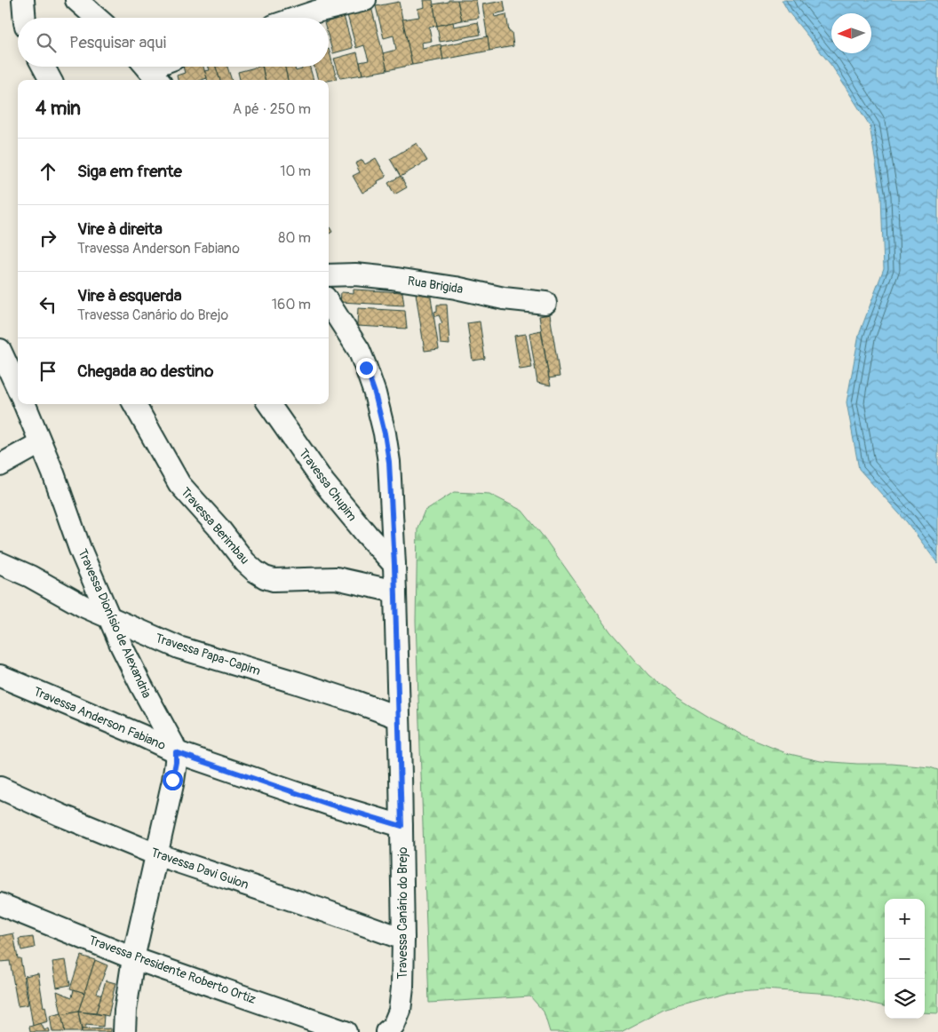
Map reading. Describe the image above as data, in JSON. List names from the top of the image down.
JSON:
{
  "streets": {
    "street": [
      "Rua Brigida",
      "Travessa Chupim",
      "Travessa Berimbau",
      "Travessa Dionísio de Alexandria",
      "Travessa Papa-Capim",
      "Travessa Anderson Fabiano",
      "Travessa Davi Guion",
      "Travessa Canário do Brejo",
      "Travessa Presidente Roberto Ortiz"
    ]
  },
  "crossings": [
    ["Travessa Chupim", "Travessa Canário do Brejo"],
    ["Travessa Berimbau", "Travessa Canário do Brejo"],
    ["Travessa Dionísio de Alexandria", "Travessa Papa-Capim"],
    ["Travessa Dionísio de Alexandria", "Travessa Anderson Fabiano"],
    ["Travessa Papa-Capim", "Travessa Canário do Brejo"],
    ["Travessa Anderson Fabiano", "Travessa Canário do Brejo"],
    ["Travessa Davi Guion", "Travessa Canário do Brejo"]
  ],
  "north": "left",
  "page": {
    "search": "Pesquisar aqui",
    "heading": ["4 min", "A pé · 250 m"],
    "list": [
      ["Siga em frente", "10 m"],
      ["Vire à direita", "Travessa Anderson Fabiano", "80 m"],
      ["Vire à esquerda", "Travessa Canário do Brejo", "160 m"],
      "Chegada ao destino"
    ],
    "map_buttons": ["+", "−"]
  }
}
